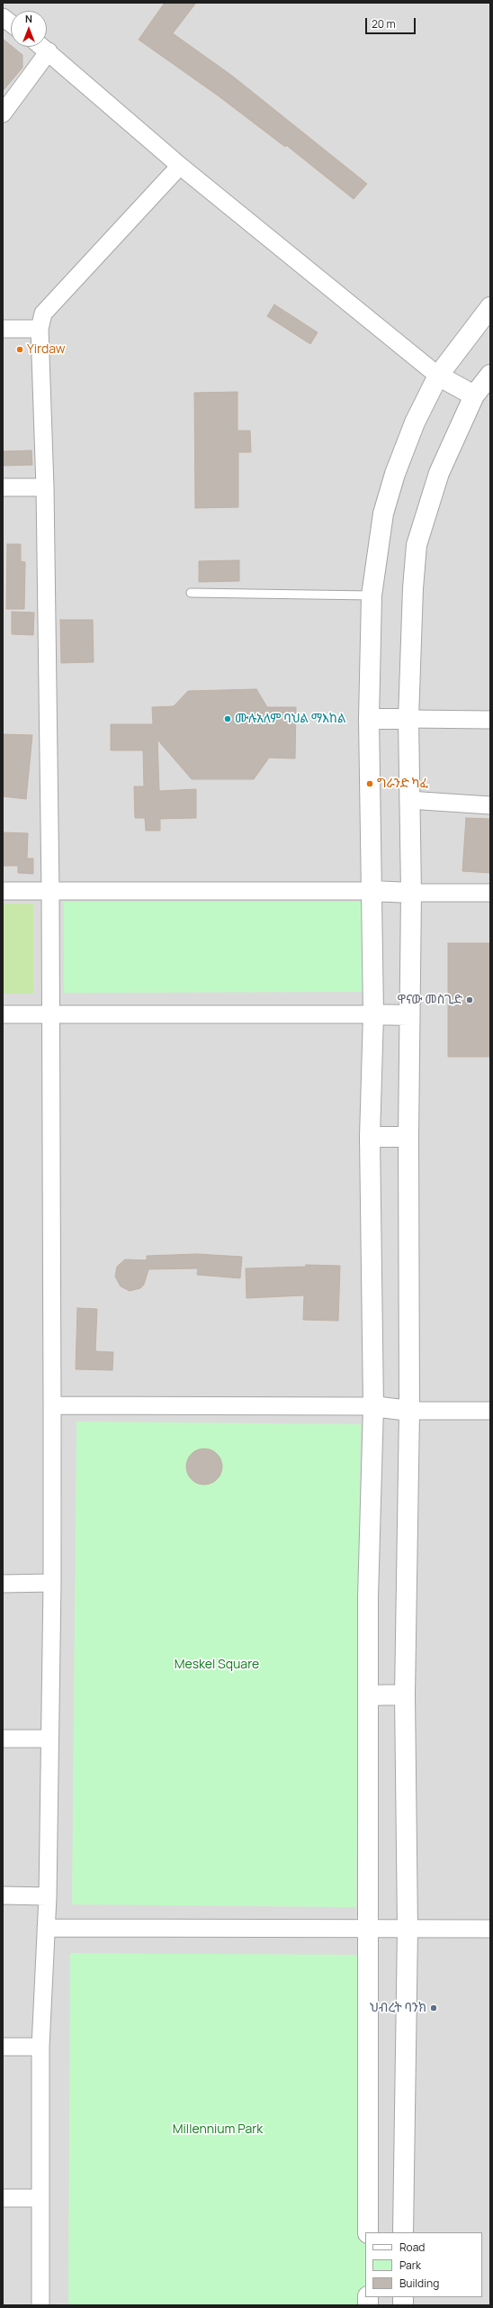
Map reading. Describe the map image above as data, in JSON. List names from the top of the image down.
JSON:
{
  "parks": ["Meskel Square", "Millennium Park"],
  "places": [
    "Yirdaw",
    "ሙሉአለም ባህል ማእከል",
    "ግራንድ ካፈ",
    "ዋናው መስጊድ",
    "ህብረት ባንክ"
  ],
  "legend": ["Road", "Park", "Building"],
  "scale_bar": "20 m",
  "north": "top"
}
